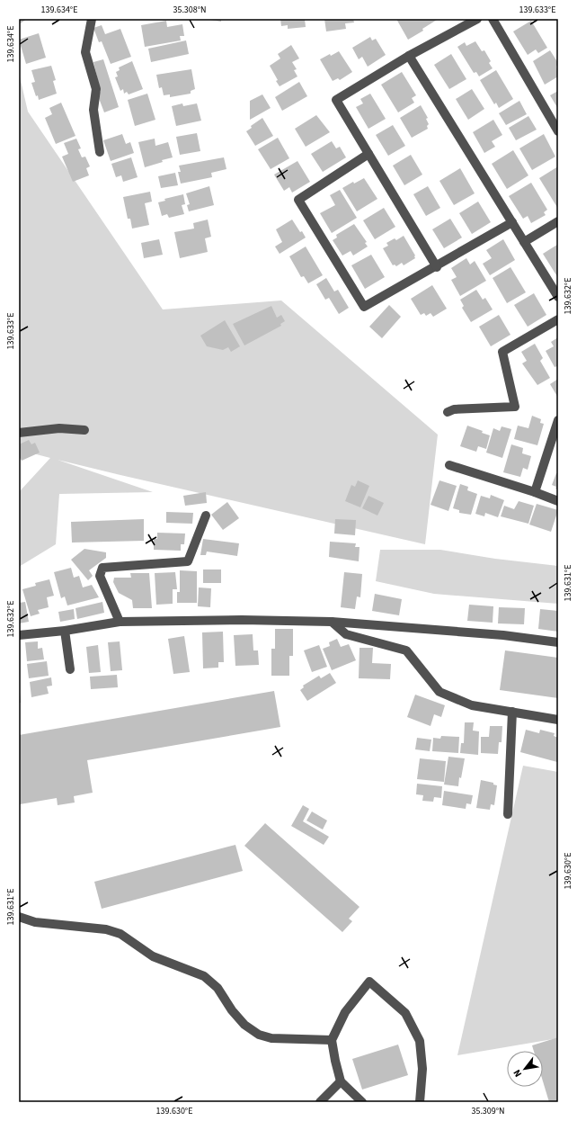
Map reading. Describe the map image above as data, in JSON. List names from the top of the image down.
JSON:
{
  "north": "bottom left",
  "coordinates": [
    "139.634°E",
    "35.308°N",
    "139.633°E",
    "139.632°E",
    "139.631°E",
    "139.630°E",
    "35.309°N"
  ]
}
